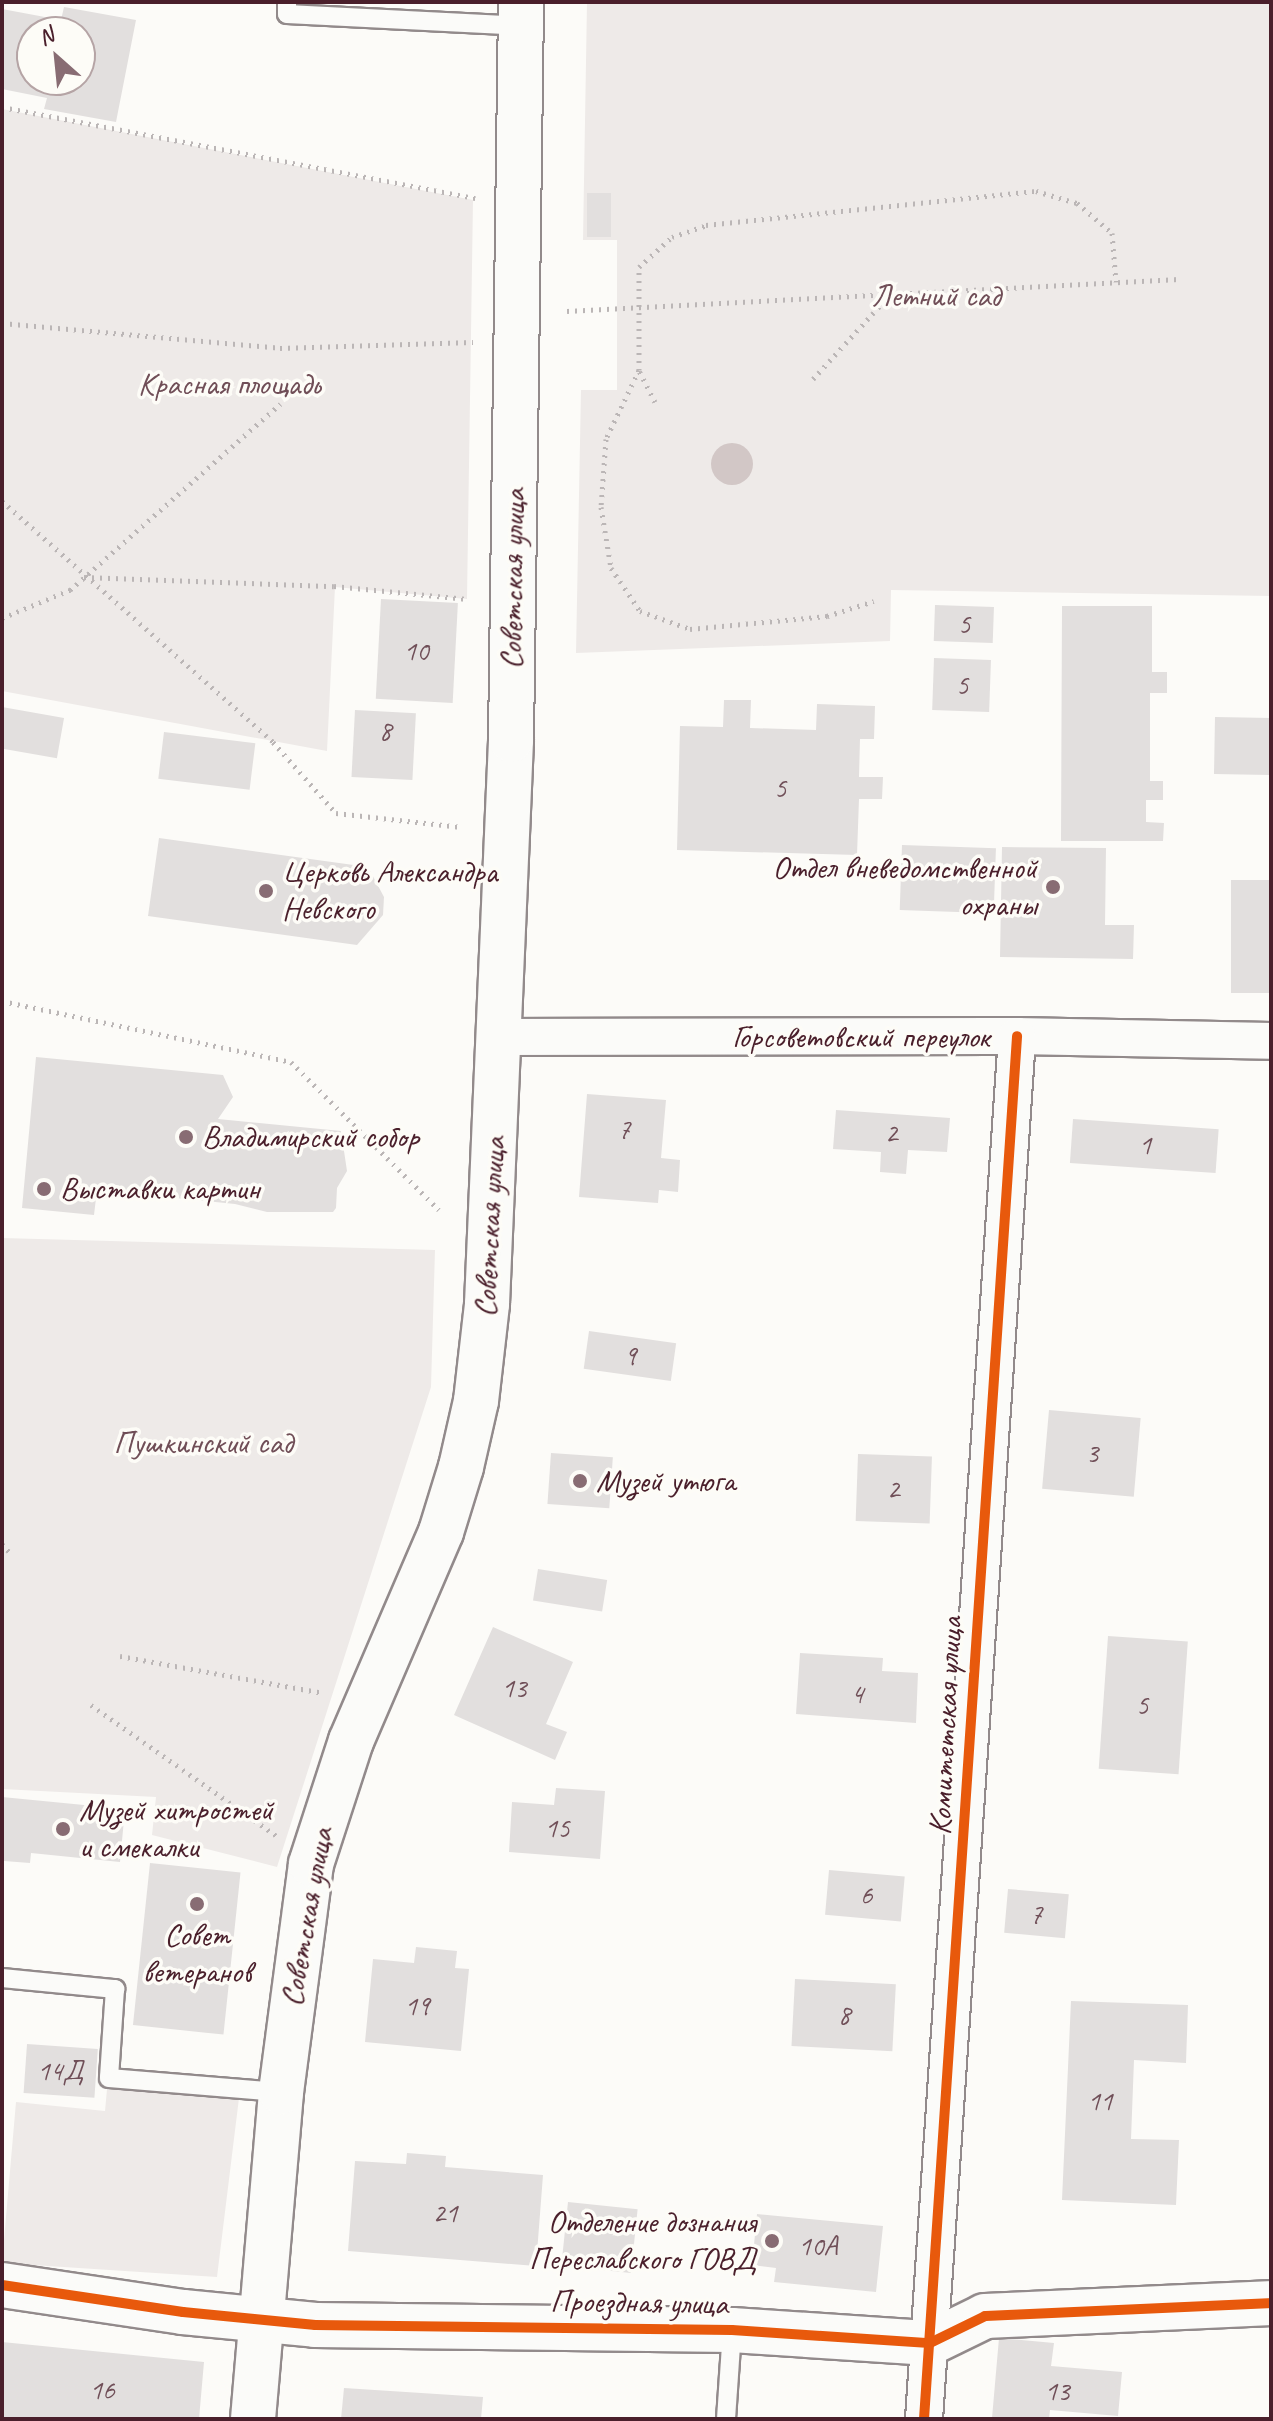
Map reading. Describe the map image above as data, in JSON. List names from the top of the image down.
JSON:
{
  "streets": {
    "main road": ["Советская улица", "Проездная улица"],
    "street": ["Горсоветовский переулок", "Комитетская улица"]
  },
  "crossings": [
    ["Советская улица", "Горсоветовский переулок"],
    ["Советская улица", "Проездная улица"],
    ["Горсоветовский переулок", "Комитетская улица"],
    ["Комитетская улица", "Проездная улица"]
  ],
  "parks": ["Летний сад", "Красная площадь", "Пушкинский сад"],
  "places": [
    "Отдел вневедомственной охраны",
    "Церковь Александра Невского",
    "Владимирский собор",
    "Выставки картин",
    "Музей утюга",
    "Музей хитростей и смекалки",
    "Совет ветеранов",
    "Отделение дознания Переславского ГОВД"
  ],
  "house_numbers": [
    "5",
    "10",
    "5",
    "8",
    "5",
    "7",
    "2",
    "1",
    "9",
    "3",
    "2",
    "13",
    "4",
    "5",
    "15",
    "6",
    "7",
    "19",
    "8",
    "14Д",
    "11",
    "21",
    "10А",
    "16",
    "13"
  ],
  "north": "top left"
}
